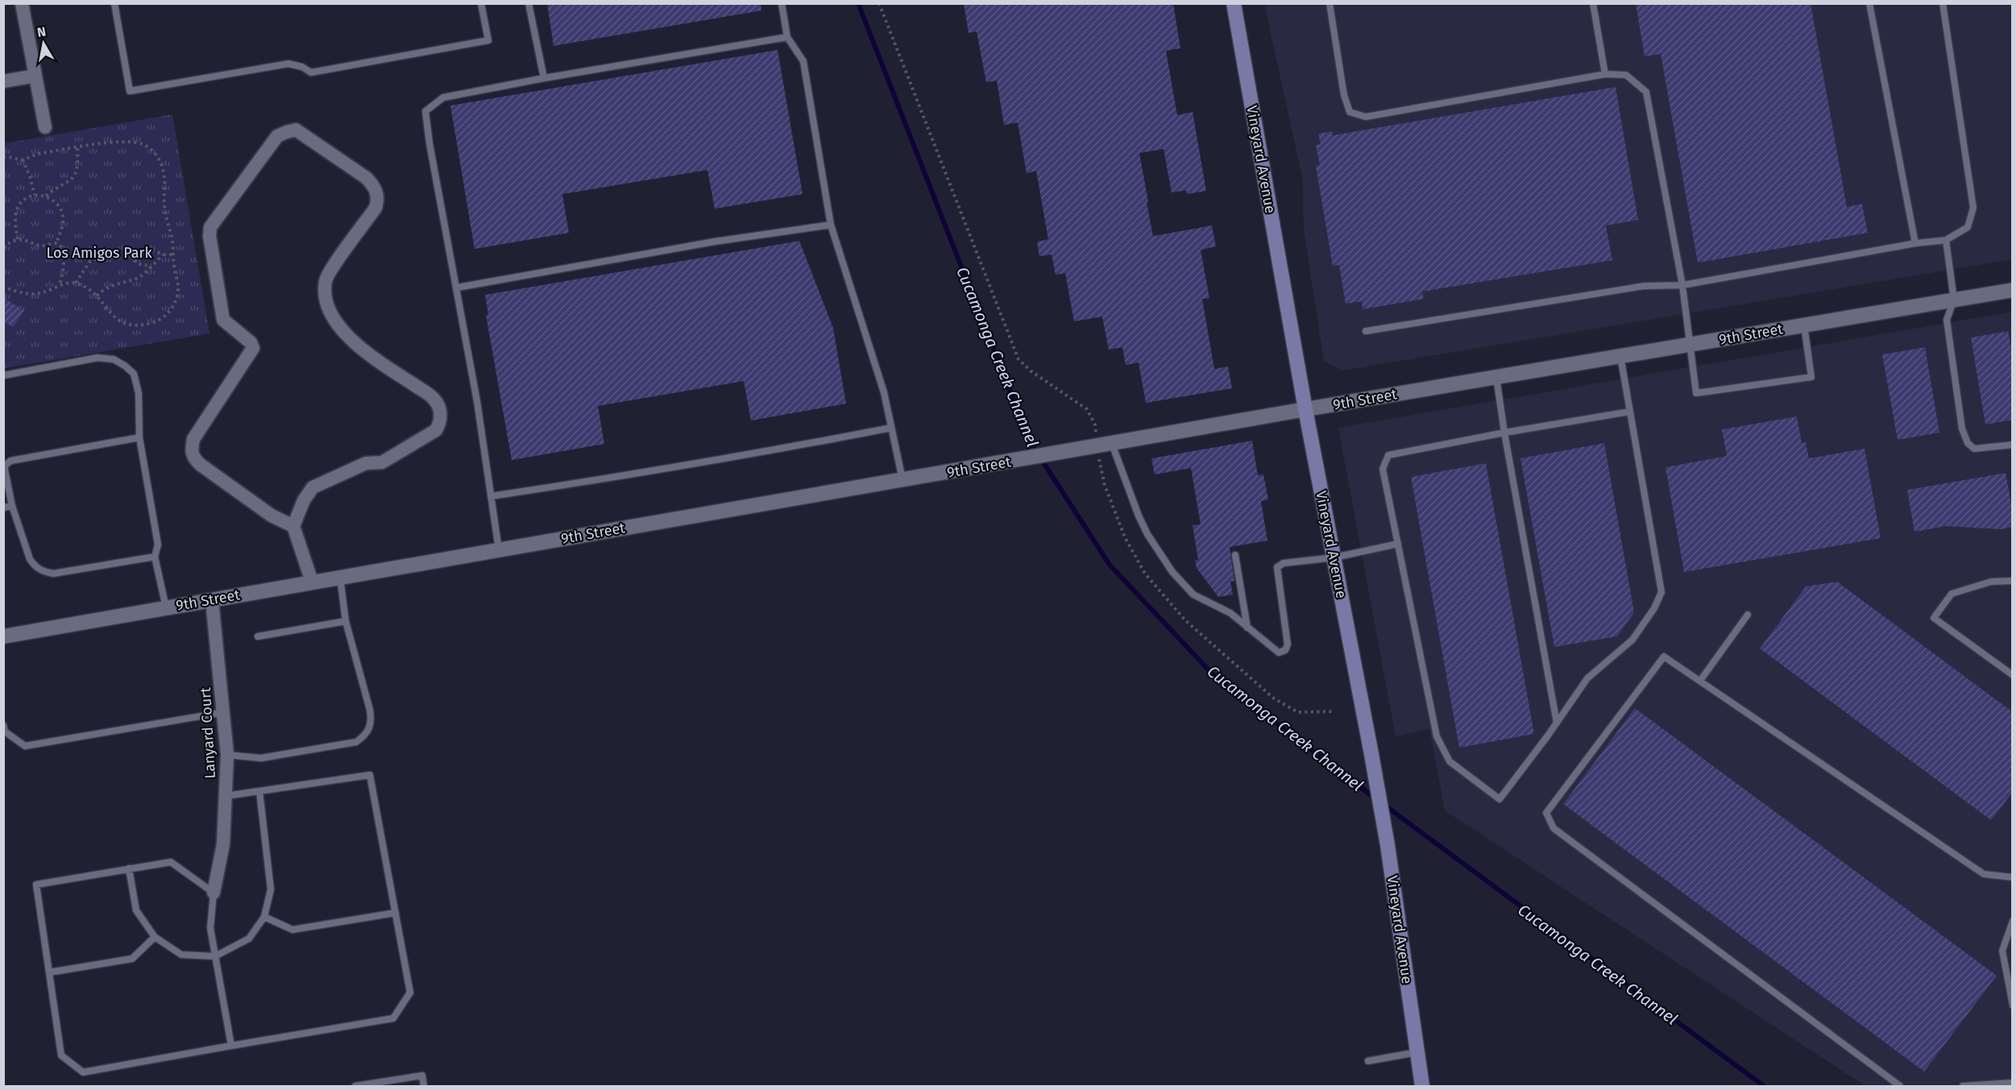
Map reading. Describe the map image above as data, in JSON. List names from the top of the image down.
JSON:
{
  "streets": {
    "main road": ["Vineyard Avenue"],
    "street": ["9th Street", "Lanyard Court"]
  },
  "crossings": [
    ["Vineyard Avenue", "9th Street"],
    ["9th Street", "Lanyard Court"]
  ],
  "water": ["Cucamonga Creek Channel"],
  "parks": ["Los Amigos Park"],
  "north": "top"
}
